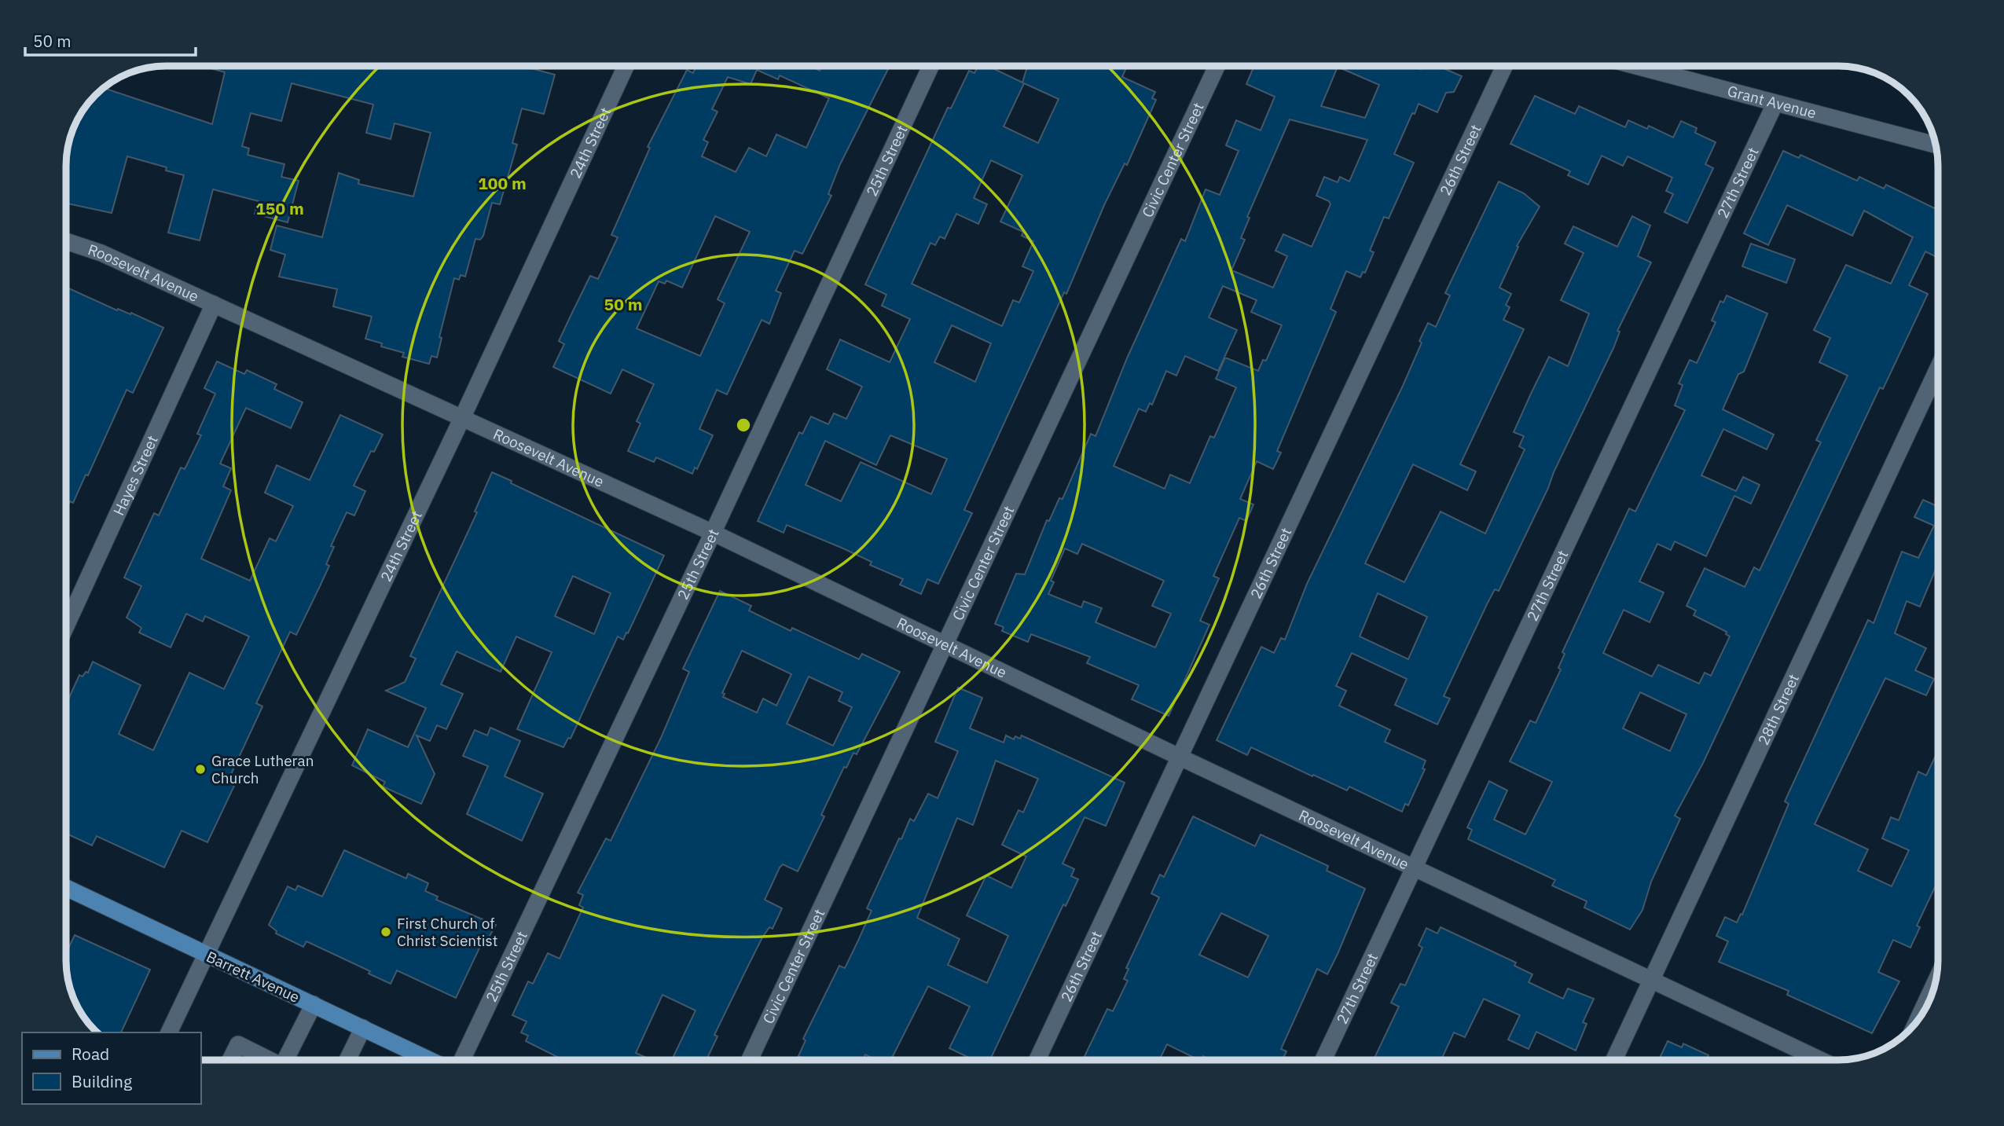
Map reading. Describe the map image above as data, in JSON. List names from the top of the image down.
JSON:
{
  "streets": {
    "main road": ["Barrett Avenue"],
    "street": [
      "Grant Avenue",
      "24th Street",
      "Civic Center Street",
      "26th Street",
      "25th Street",
      "27th Street",
      "Roosevelt Avenue",
      "Hayes Street",
      "28th Street"
    ]
  },
  "crossings": [
    ["Grant Avenue", "27th Street"],
    ["24th Street", "Roosevelt Avenue"],
    ["24th Street", "Barrett Avenue"],
    ["Civic Center Street", "Roosevelt Avenue"],
    ["26th Street", "Roosevelt Avenue"],
    ["25th Street", "Roosevelt Avenue"],
    ["27th Street", "Roosevelt Avenue"],
    ["Roosevelt Avenue", "Hayes Street"],
    ["Roosevelt Avenue", "28th Street"]
  ],
  "places": ["Grace Lutheran Church", "First Church of Christ Scientist"],
  "legend": ["Road", "Building"],
  "scale_bar": "50 m",
  "rings": ["100 m", "150 m", "50 m"]
}
